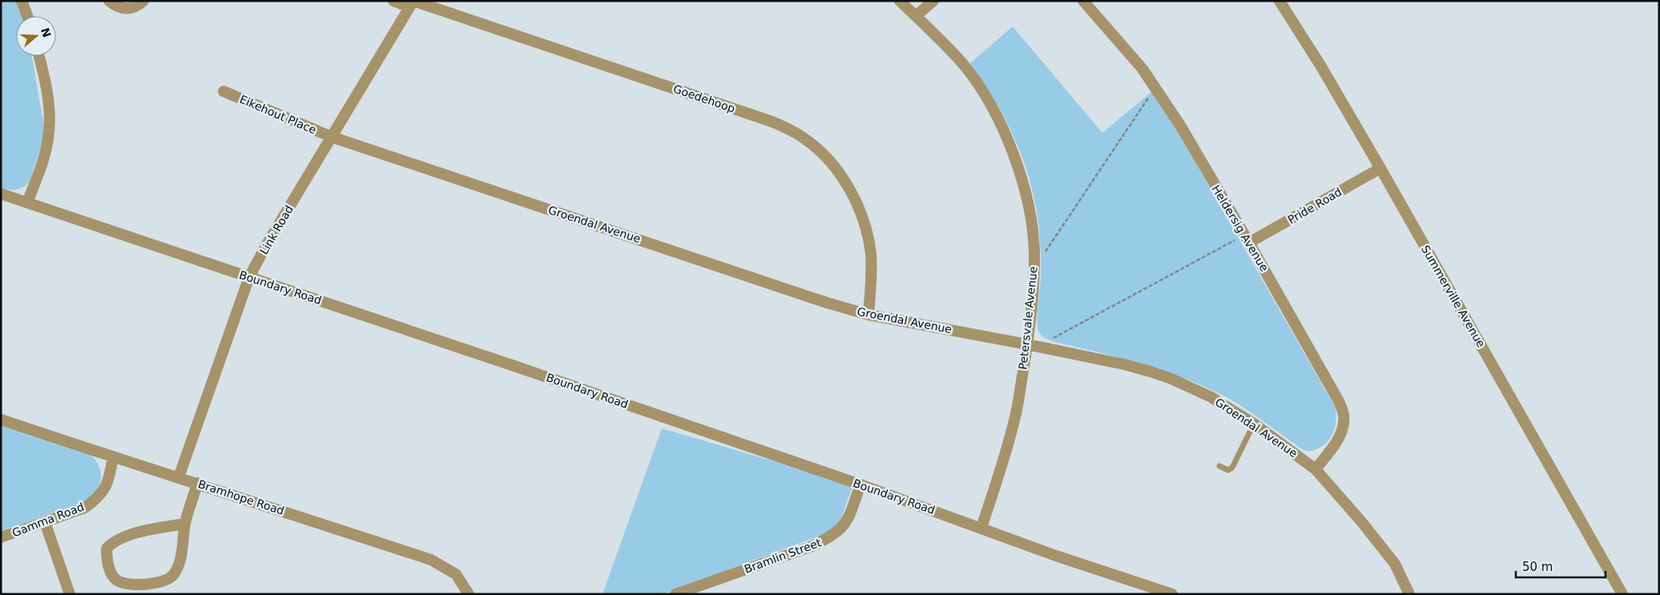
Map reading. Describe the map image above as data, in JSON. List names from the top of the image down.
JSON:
{
  "streets": {
    "street": [
      "Goedehoop",
      "Eikehout Place",
      "Pride Road",
      "Groendal Avenue",
      "Heldersig Avenue",
      "Link Road",
      "Boundary Road",
      "Summerville Avenue",
      "Petersvale Avenue",
      "Bramhope Road",
      "Gamma Road",
      "Bramlin Street"
    ]
  },
  "crossings": [
    ["Goedehoop", "Groendal Avenue"],
    ["Goedehoop", "Link Road"],
    ["Eikehout Place", "Groendal Avenue"],
    ["Eikehout Place", "Link Road"],
    ["Pride Road", "Heldersig Avenue"],
    ["Pride Road", "Summerville Avenue"],
    ["Groendal Avenue", "Heldersig Avenue"],
    ["Groendal Avenue", "Link Road"],
    ["Groendal Avenue", "Petersvale Avenue"],
    ["Link Road", "Boundary Road"],
    ["Link Road", "Bramhope Road"],
    ["Boundary Road", "Petersvale Avenue"],
    ["Boundary Road", "Bramlin Street"],
    ["Bramhope Road", "Gamma Road"]
  ],
  "scale_bar": "50 m",
  "north": "right"
}
